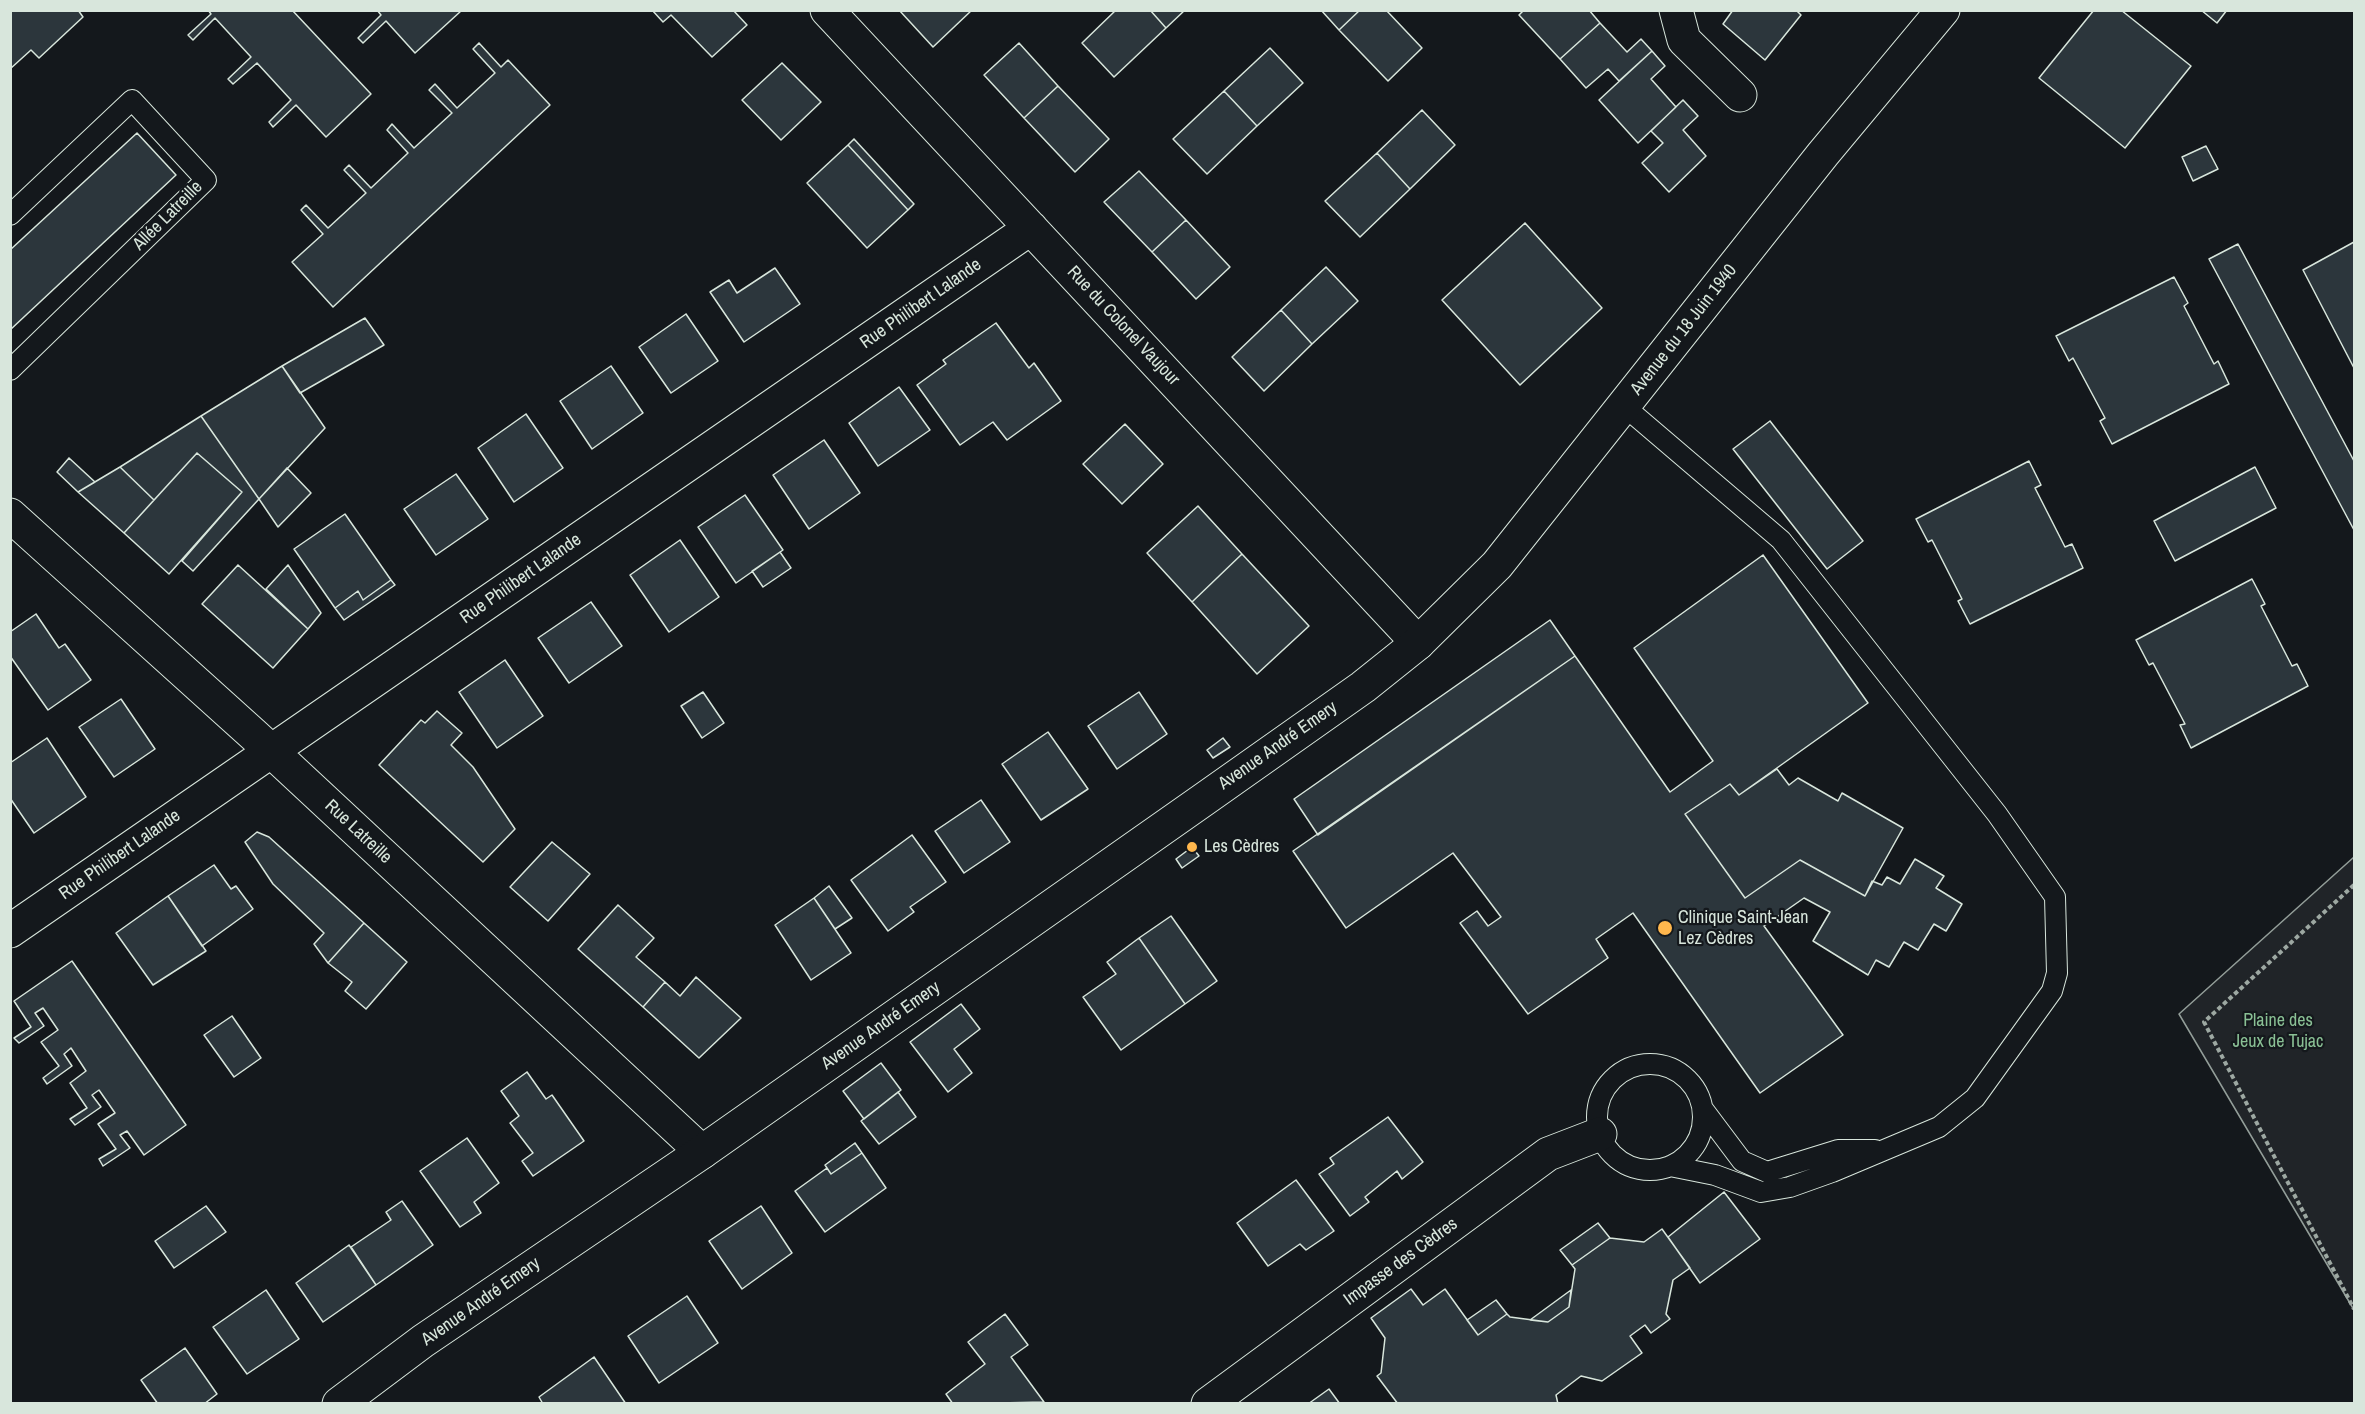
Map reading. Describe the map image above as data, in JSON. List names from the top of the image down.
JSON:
{
  "streets": {
    "street": [
      "Rue Philibert Lalande",
      "Rue du Colonel Vaujour",
      "Avenue du 18 Juin 1940",
      "Avenue André Emery",
      "Rue Latreille",
      "Impasse des Cèdres"
    ],
    "lane": ["Allée Latreille"]
  },
  "crossings": [
    ["Rue Philibert Lalande", "Rue du Colonel Vaujour"],
    ["Rue Philibert Lalande", "Rue Latreille"],
    ["Rue du Colonel Vaujour", "Avenue du 18 Juin 1940"],
    ["Rue du Colonel Vaujour", "Avenue André Emery"],
    ["Avenue du 18 Juin 1940", "Avenue André Emery"],
    ["Avenue André Emery", "Rue Latreille"]
  ],
  "parks": ["Plaine des Jeux de Tujac"],
  "places": ["Les Cèdres", "Clinique Saint-Jean Lez Cèdres"]
}
